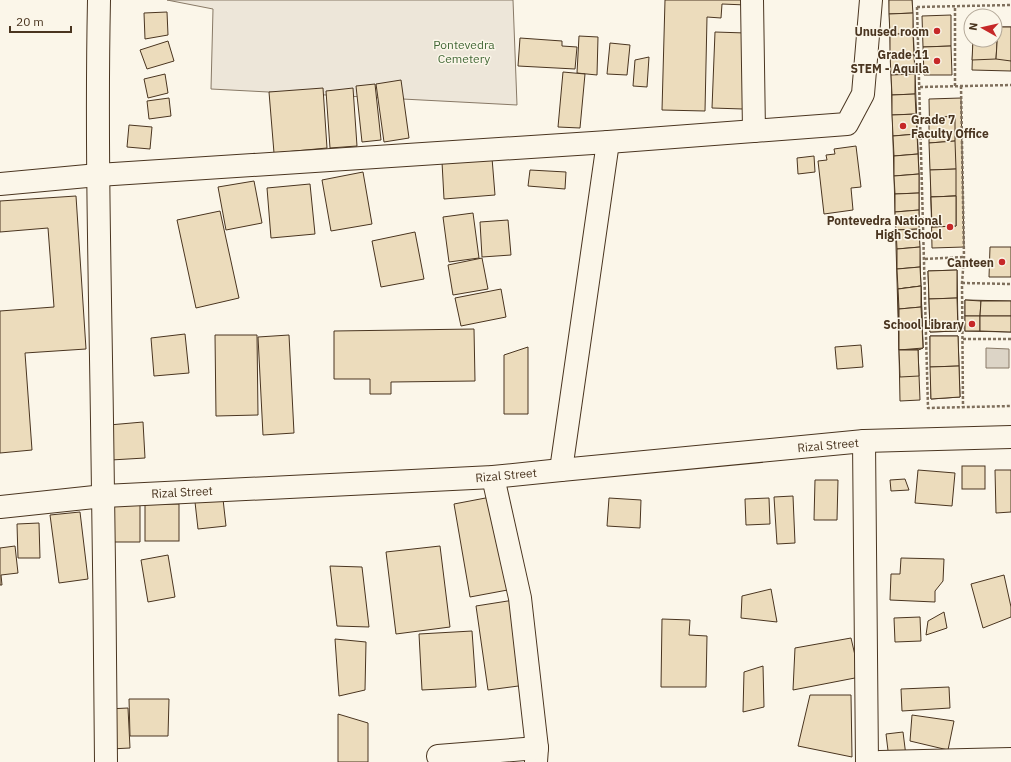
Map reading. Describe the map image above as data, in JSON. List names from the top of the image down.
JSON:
{
  "streets": {
    "main road": ["Rizal Street"]
  },
  "parks": ["Pontevedra Cemetery"],
  "places": [
    "Unused room",
    "Grade 11 STEM - Aquila",
    "Grade 7 Faculty Office",
    "Pontevedra National High School",
    "Canteen",
    "School Library"
  ],
  "scale_bar": "20 m",
  "north": "left"
}
